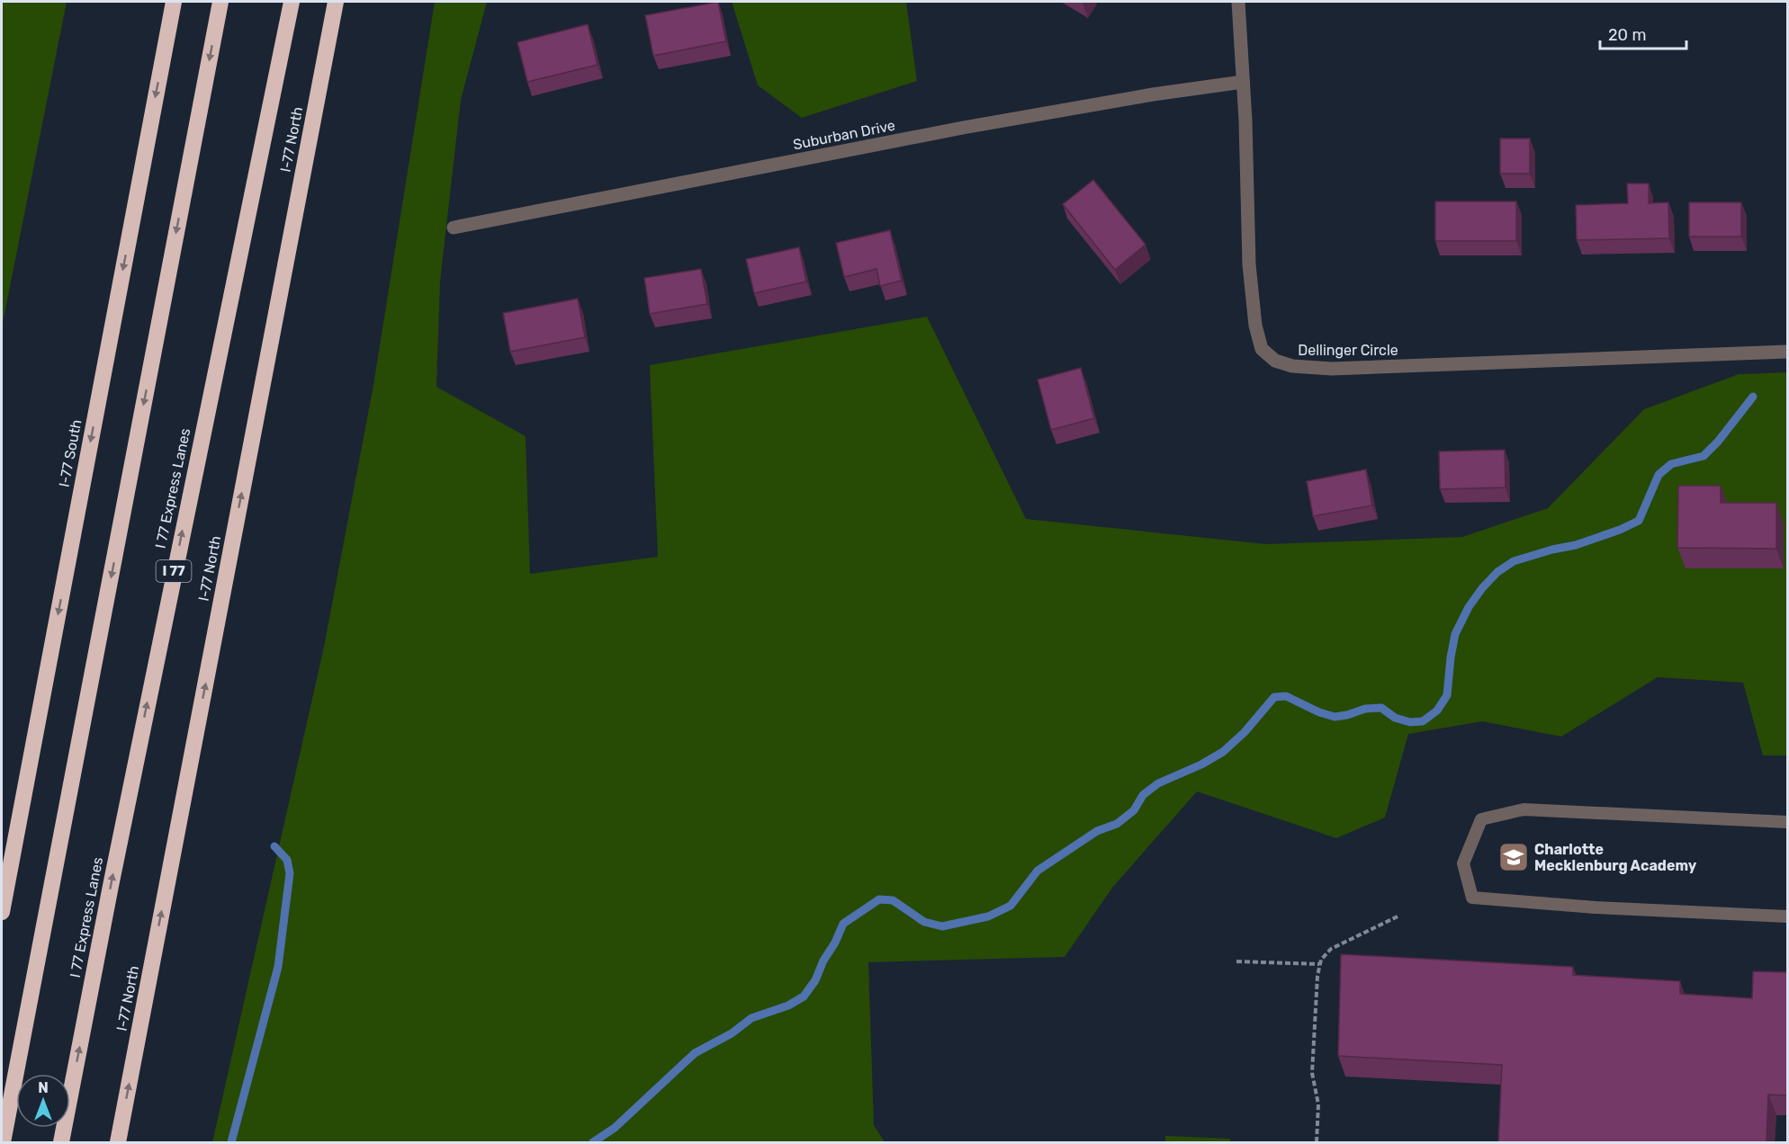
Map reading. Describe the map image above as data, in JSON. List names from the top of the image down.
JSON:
{
  "streets": {
    "highway": [
      "I-77 North",
      "I-77 South",
      "I 77 Express Lanes",
      "I 77"
    ],
    "street": ["Suburban Drive", "Dellinger Circle"]
  },
  "crossings": [
    ["Suburban Drive", "Dellinger Circle"]
  ],
  "places": {
    "school or university": ["Charlotte Mecklenburg Academy"]
  },
  "scale_bar": "20 m",
  "north": "top"
}
